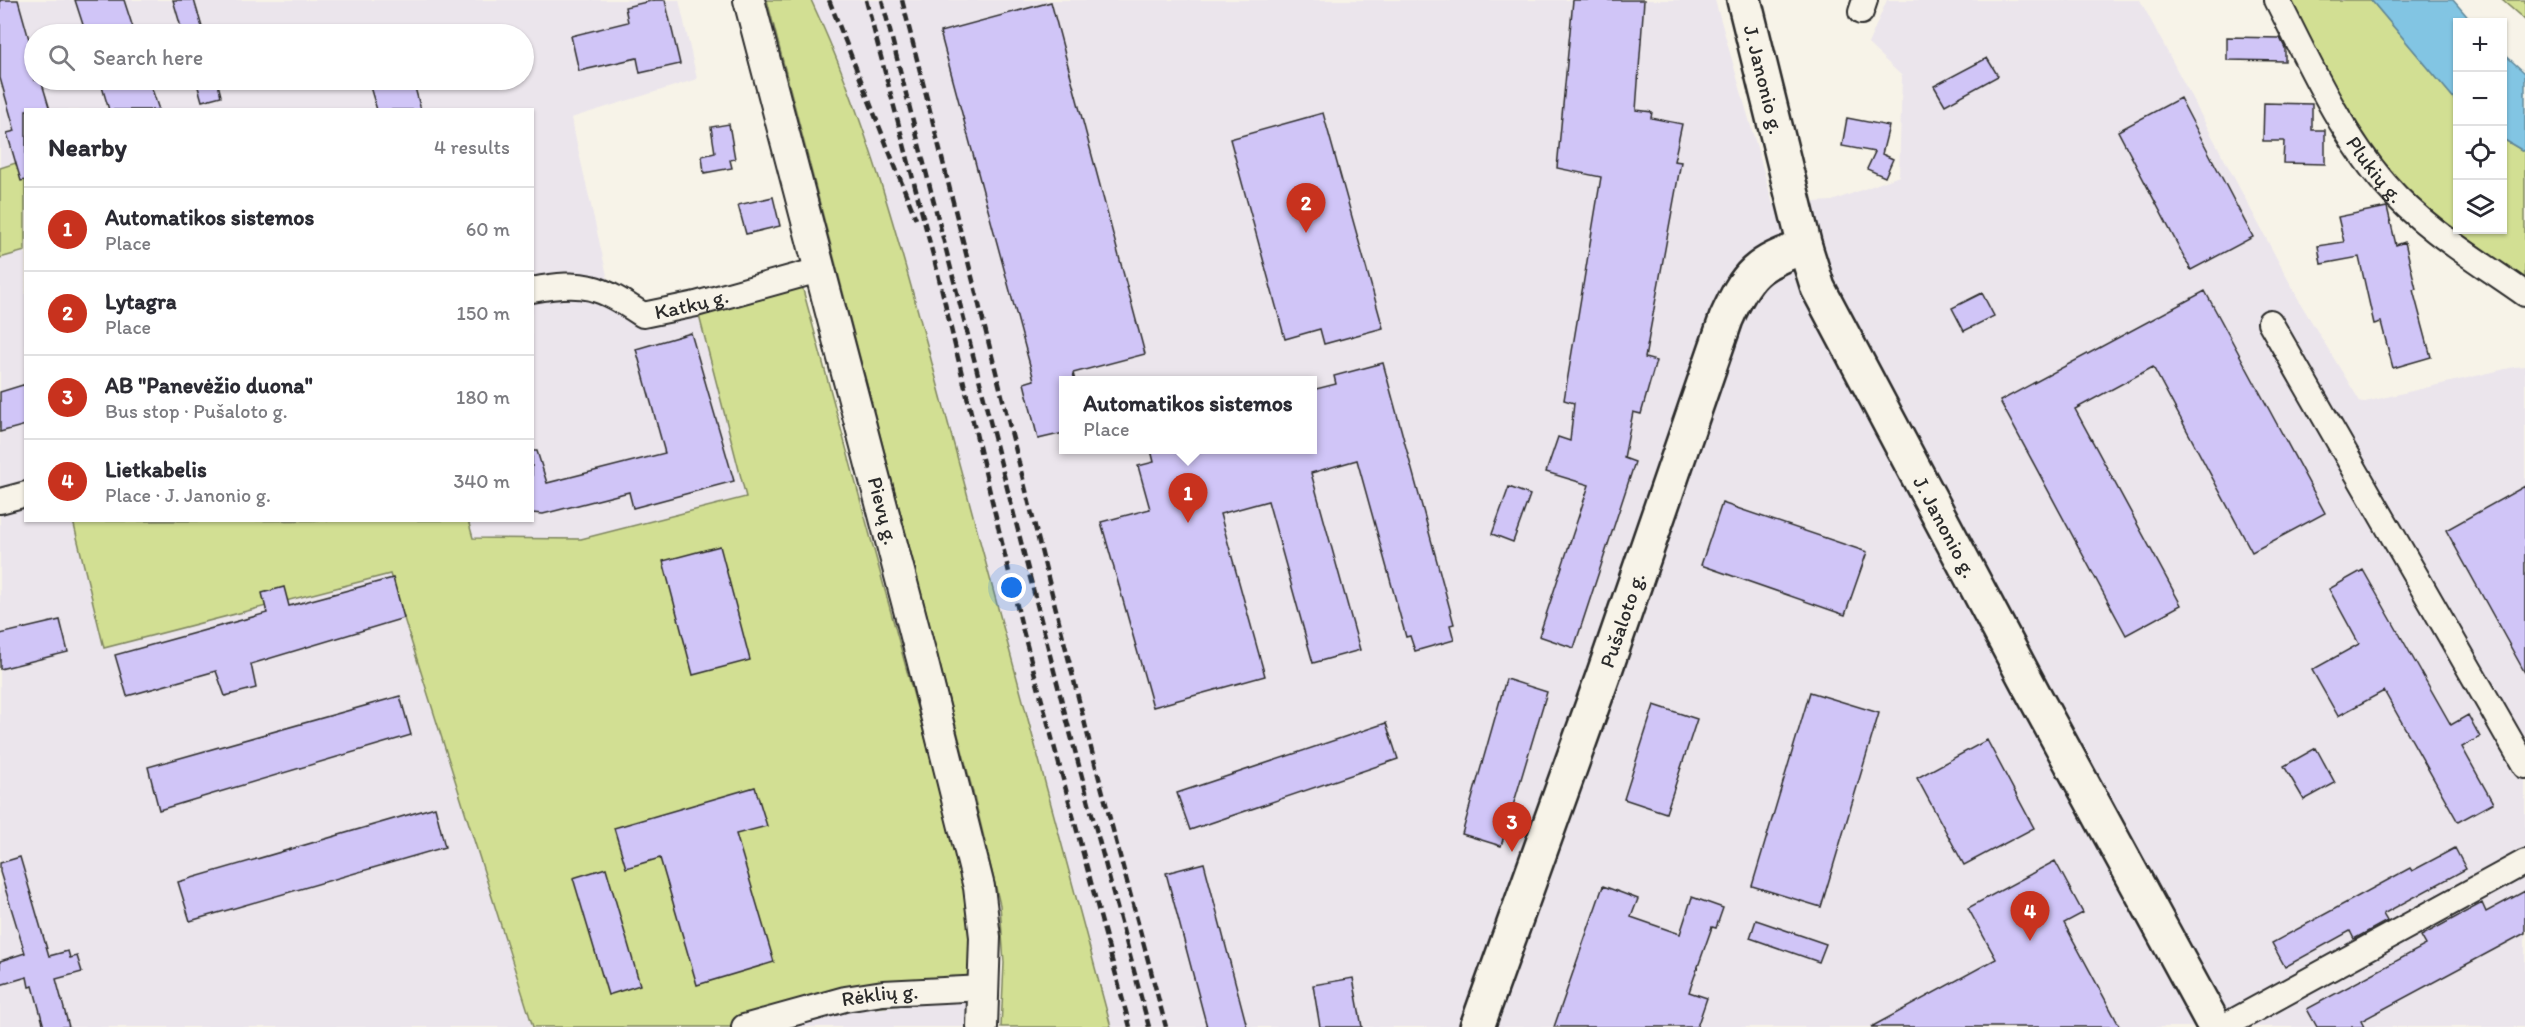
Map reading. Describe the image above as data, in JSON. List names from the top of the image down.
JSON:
{
  "streets": {
    "main road": ["J. Janonio g.", "Pušaloto g."],
    "street": [
      "Plukių g.",
      "Katkų g.",
      "Pievų g.",
      "Rėklių g."
    ]
  },
  "crossings": [
    ["J. Janonio g.", "Pušaloto g."],
    ["Katkų g.", "Pievų g."],
    ["Pievų g.", "Rėklių g."]
  ],
  "page": {
    "map_buttons": ["+", "−"],
    "search": "Search here",
    "heading": ["Nearby", "4 results"],
    "pins": [
      "2",
      "1",
      "3",
      "4"
    ],
    "list": [
      {
        "mark": "1",
        "name": "Automatikos sistemos",
        "note": "Place",
        "value": "60 m"
      },
      {
        "mark": "2",
        "name": "Lytagra",
        "note": "Place",
        "value": "150 m"
      },
      {
        "mark": "3",
        "name": "AB \"Panevėžio duona\"",
        "note": "Bus stop · Pušaloto g.",
        "value": "180 m"
      },
      {
        "mark": "4",
        "name": "Lietkabelis",
        "note": "Place · J. Janonio g.",
        "value": "340 m"
      }
    ],
    "popup": ["Automatikos sistemos", "Place"]
  }
}
